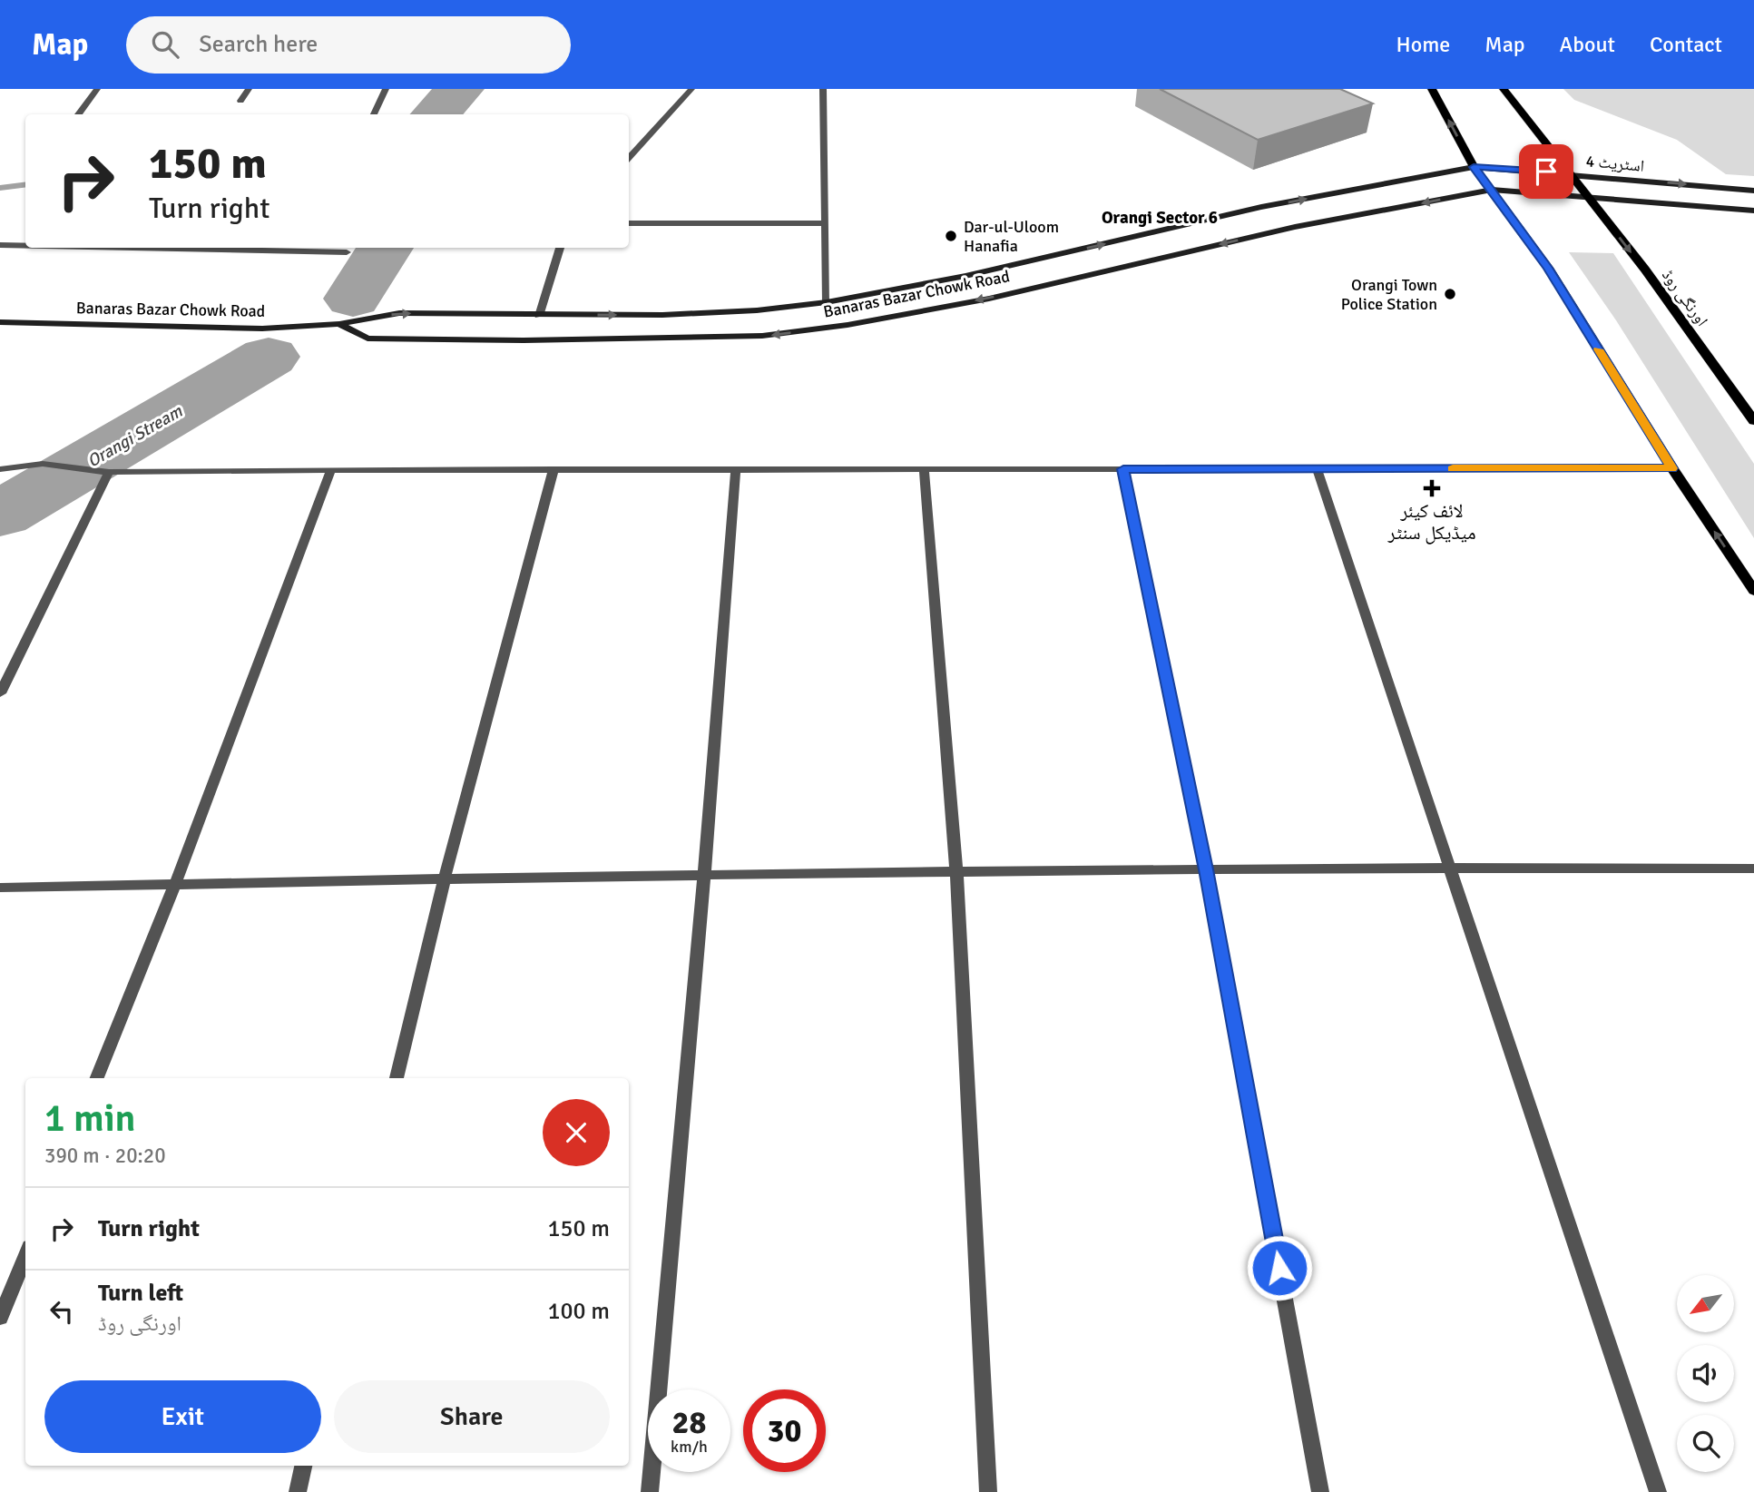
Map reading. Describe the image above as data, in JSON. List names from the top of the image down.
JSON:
{
  "streets": {
    "main road": ["اسٹریٹ 4", "Banaras Bazar Chowk Road", "اورنگی روڈ"]
  },
  "crossings": [
    ["اسٹریٹ 4", "Banaras Bazar Chowk Road"],
    ["اسٹریٹ 4", "اورنگی روڈ"]
  ],
  "districts": ["Orangi Sector 6"],
  "water": ["Orangi Stream"],
  "places": {
    "other": ["Dar-ul-Uloom Hanafia", "Orangi Town Police Station"],
    "health": ["لائف کیئر میڈیکل سنٹر"]
  },
  "north": "bottom left",
  "page": {
    "header": "Map",
    "search": "Search here",
    "nav": [
      "Home",
      "Map",
      "About",
      "Contact"
    ],
    "turn": ["150 m", "Turn right"],
    "heading": ["1 min", "390 m · 20:20"],
    "list": [
      {
        "name": "Turn right",
        "value": "150 m"
      },
      {
        "name": "Turn left",
        "note": "اورنگی روڈ",
        "value": "100 m"
      }
    ],
    "buttons": ["Exit", "Share"],
    "speed": "28 km/h",
    "limit": "30"
  }
}
